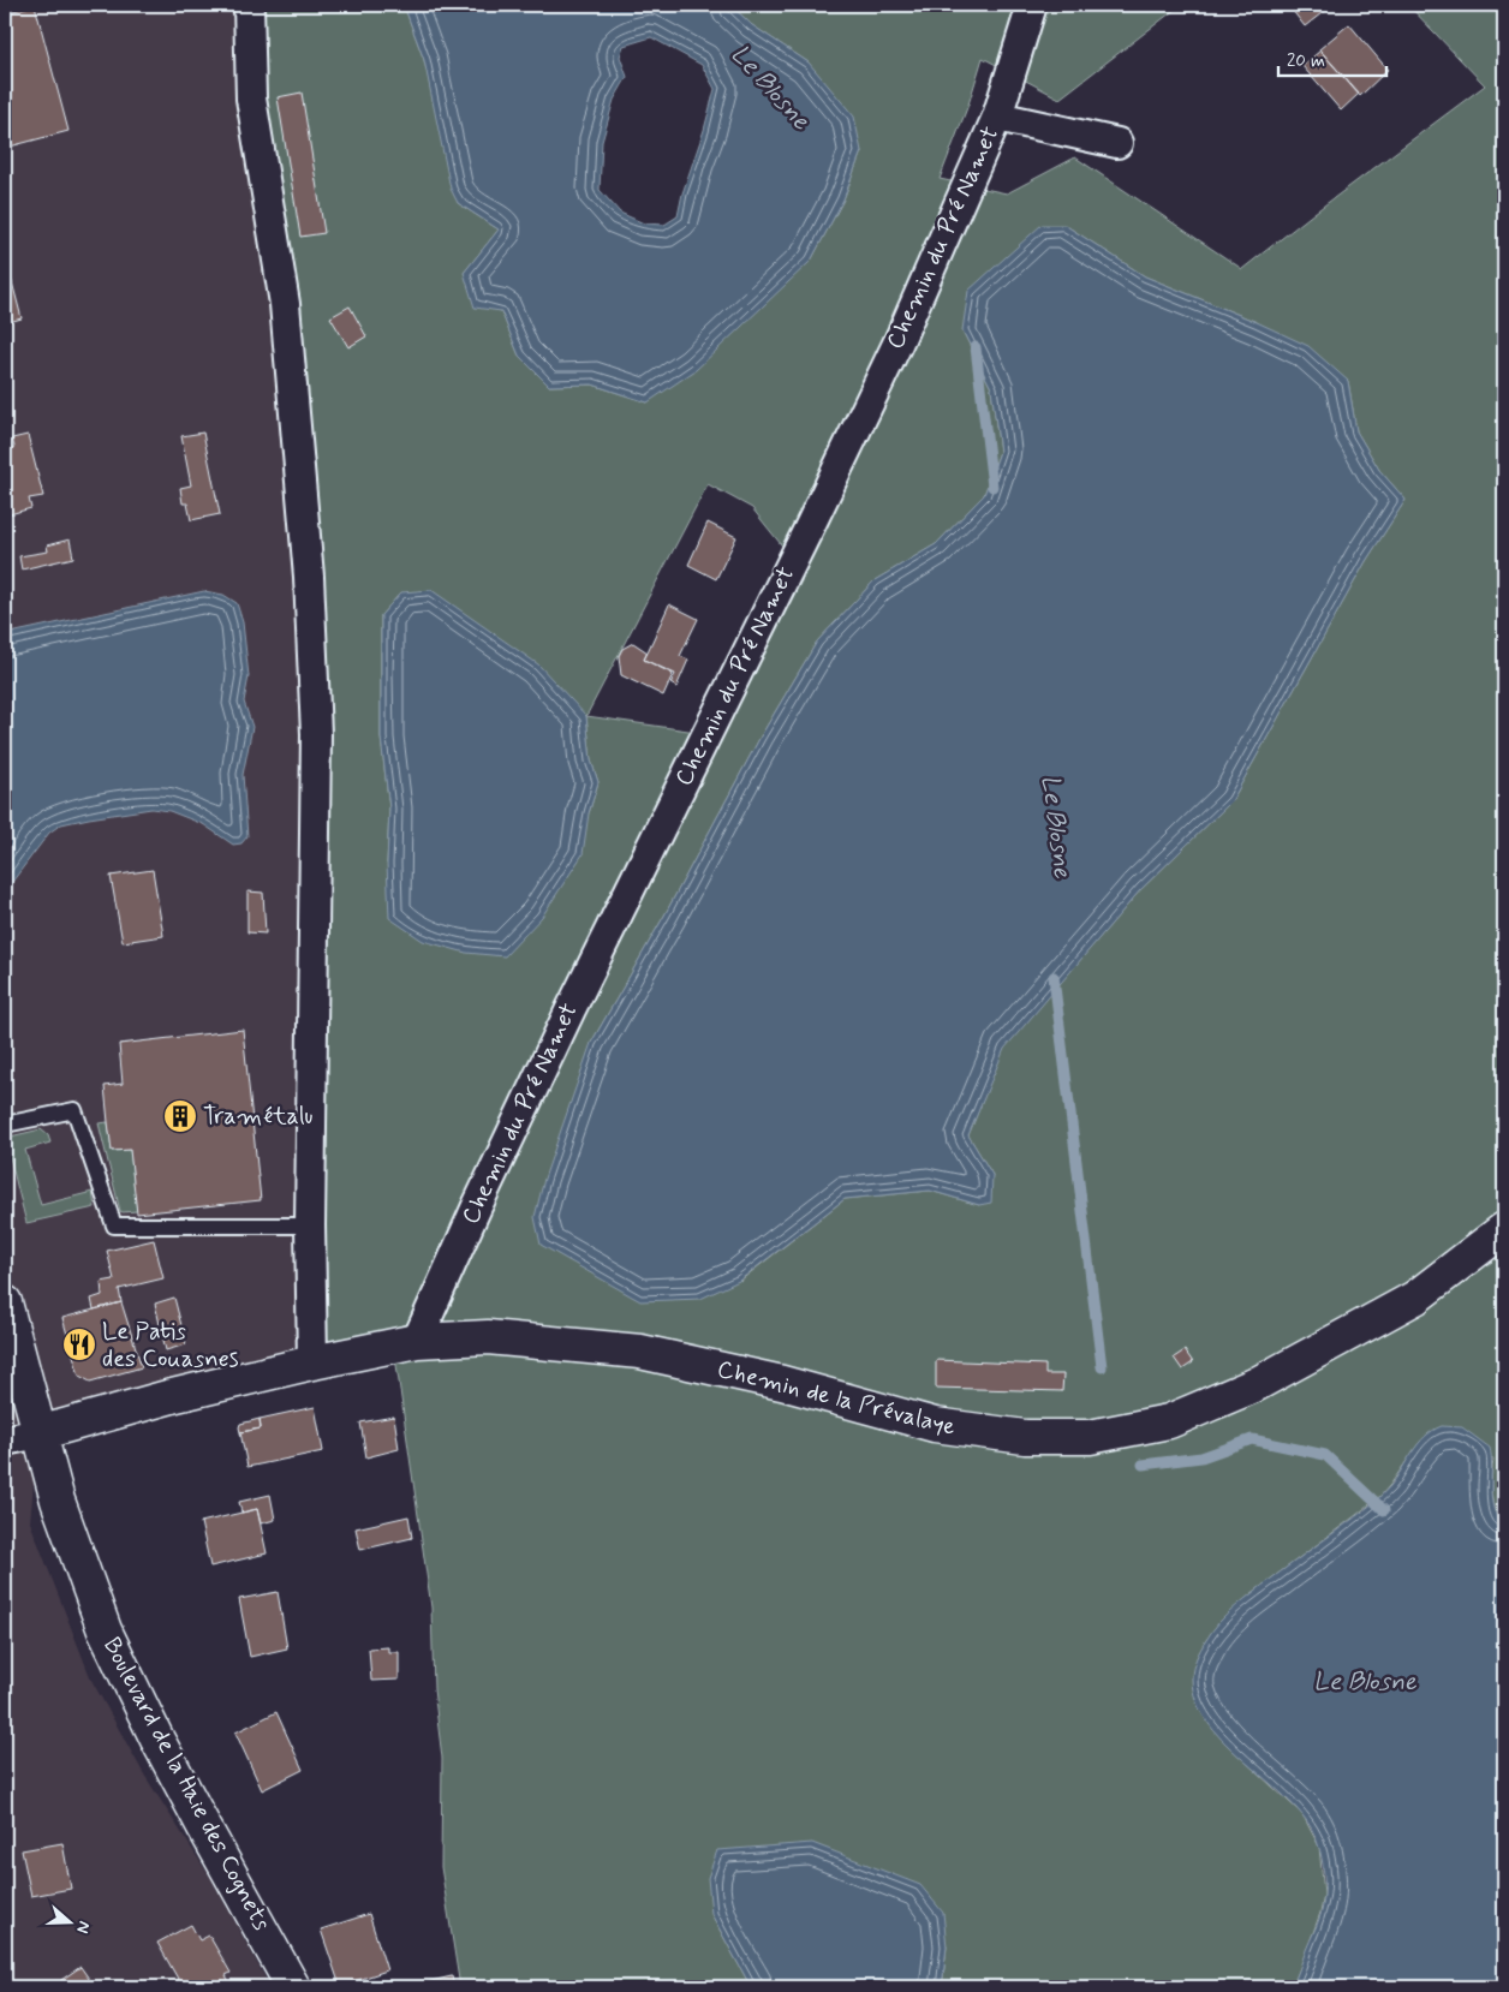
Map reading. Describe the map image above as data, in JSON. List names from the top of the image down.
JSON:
{
  "streets": {
    "street": ["Chemin du Pré Namet", "Chemin de la Prévalaye", "Boulevard de la Haie des Cognets"]
  },
  "crossings": [
    ["Chemin du Pré Namet", "Chemin de la Prévalaye"],
    ["Chemin de la Prévalaye", "Boulevard de la Haie des Cognets"]
  ],
  "water": ["Le Blosne"],
  "places": {
    "building": ["Tramétalu"],
    "restaurant": ["Le Patis des Couasnes"]
  },
  "scale_bar": "20 m",
  "north": "right"
}
